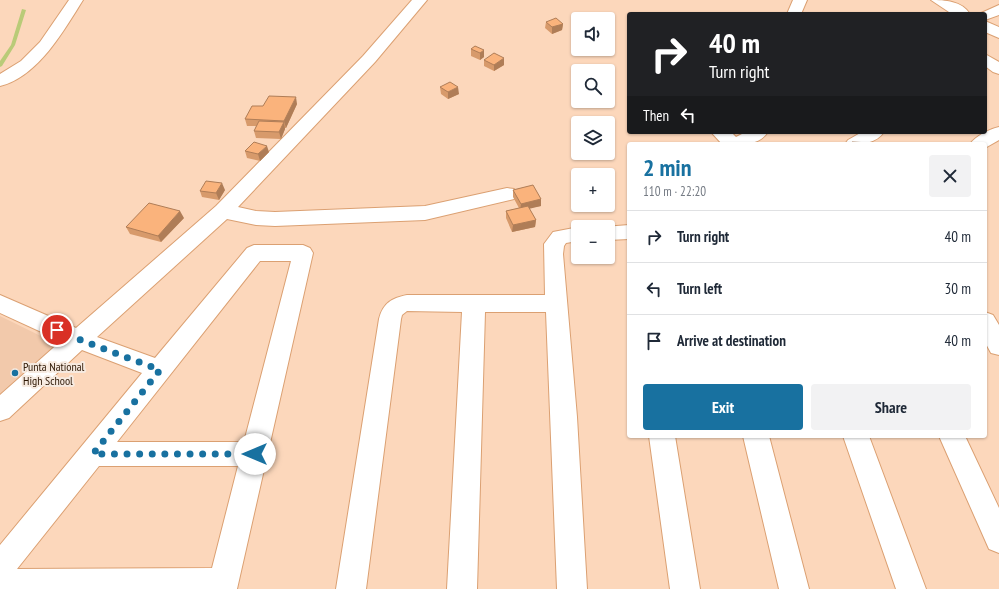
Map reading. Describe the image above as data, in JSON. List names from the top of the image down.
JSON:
{
  "places": ["Punta National High School"],
  "page": {
    "map_buttons": ["+", "−"],
    "turn": ["40 m", "Turn right"],
    "then": "Then",
    "heading": ["2 min", "110 m · 22:20"],
    "list": [
      {
        "name": "Turn right",
        "value": "40 m"
      },
      {
        "name": "Turn left",
        "value": "30 m"
      },
      {
        "name": "Arrive at destination",
        "value": "40 m"
      }
    ],
    "buttons": ["Exit", "Share"]
  }
}
